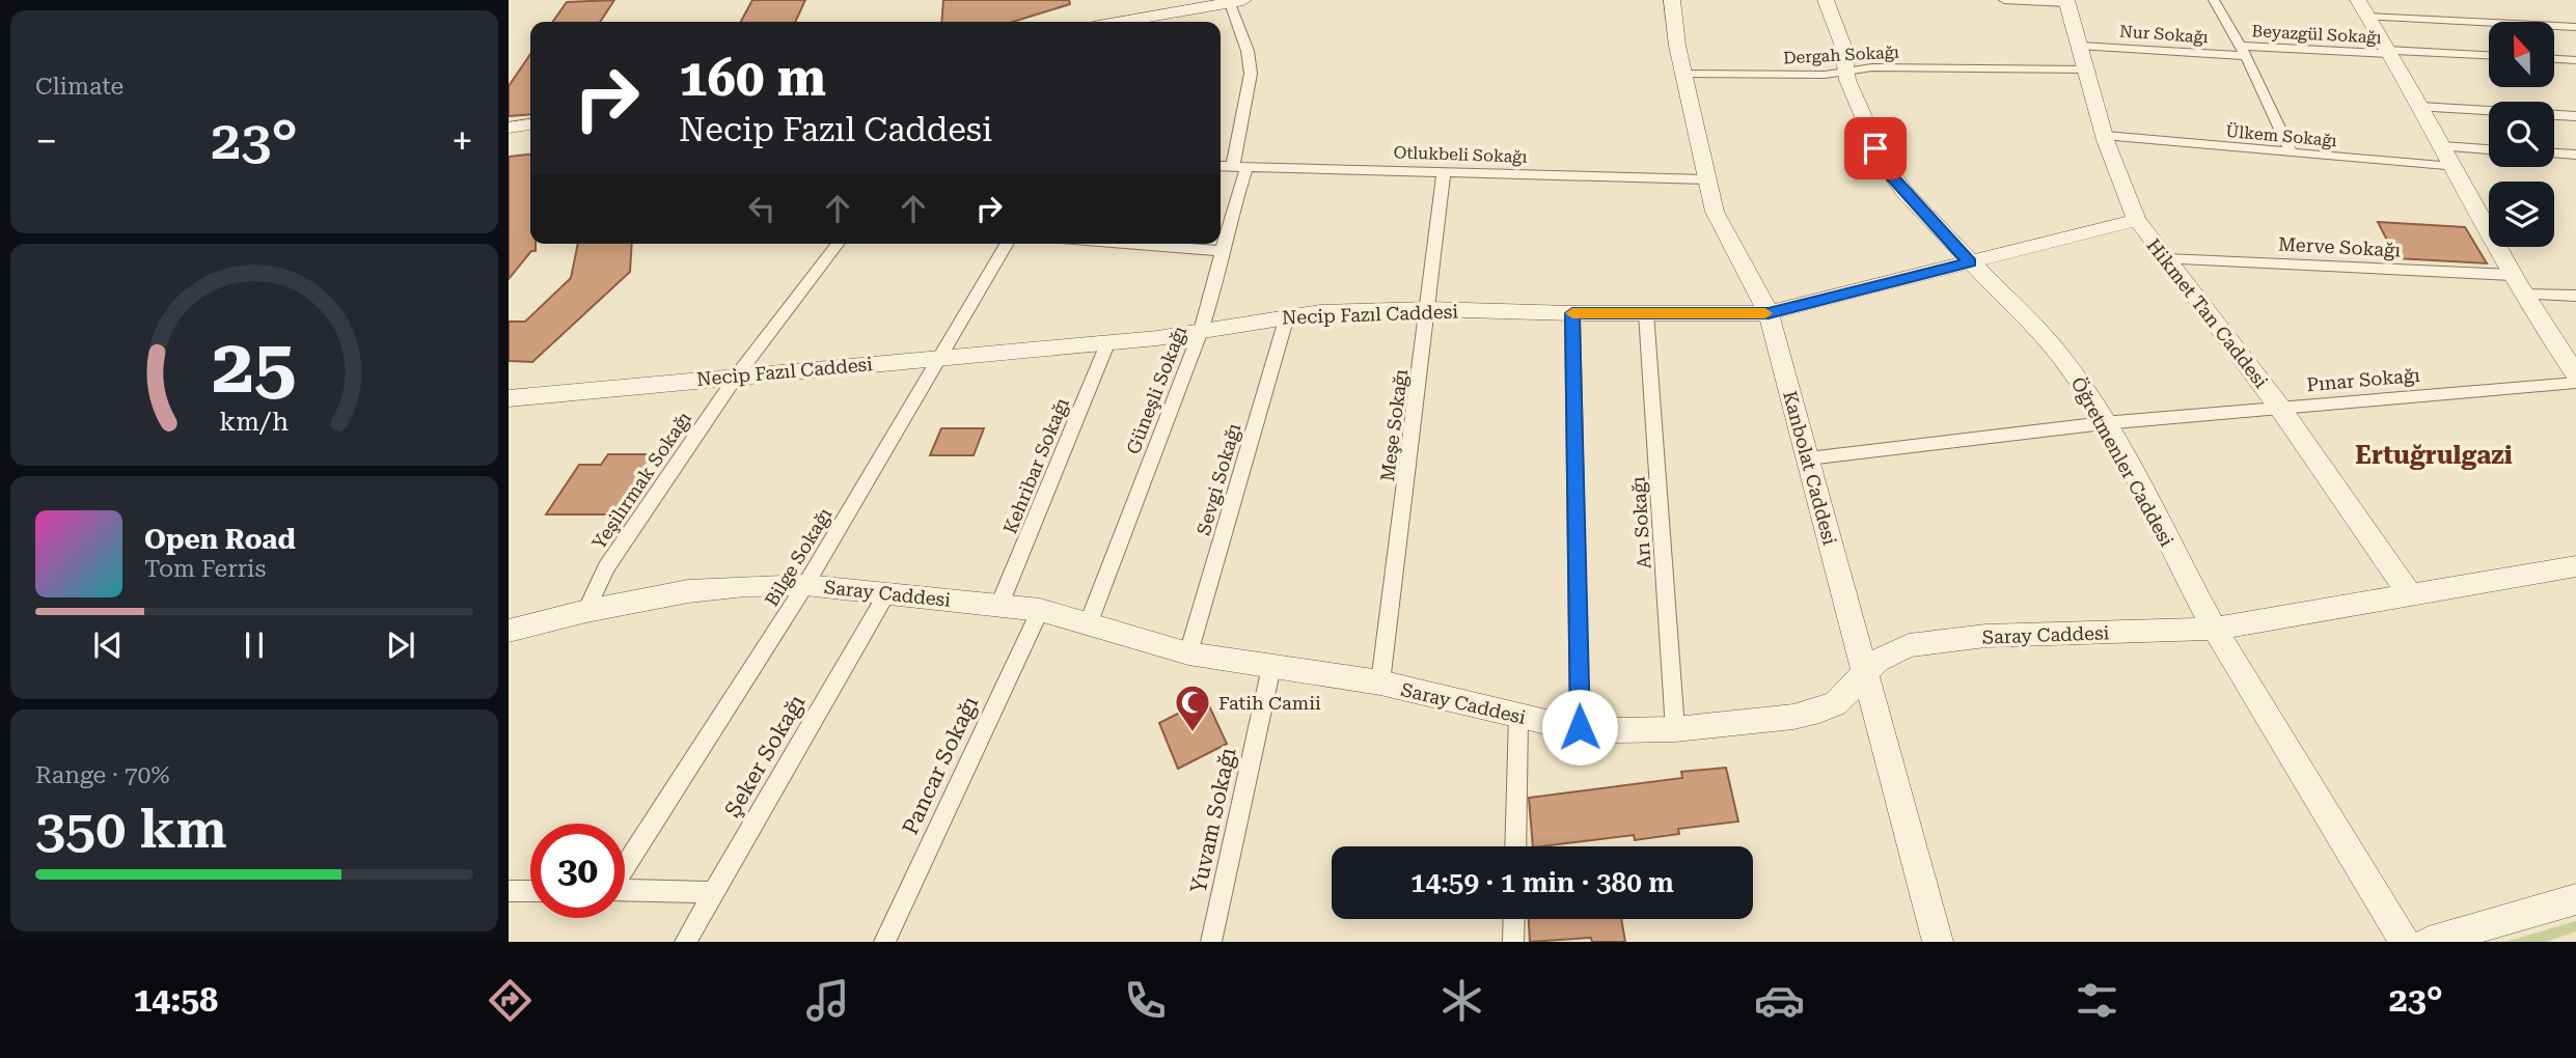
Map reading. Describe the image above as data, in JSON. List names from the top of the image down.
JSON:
{
  "streets": {
    "street": [
      "Nur Sokağı",
      "Beyazgül Sokağı",
      "Dergah Sokağı",
      "Ülkem Sokağı",
      "Otlukbeli Sokağı",
      "Merve Sokağı",
      "Hikmet Tan Caddesi",
      "Necip Fazıl Caddesi",
      "Pınar Sokağı",
      "Güneşli Sokağı",
      "Meşe Sokağı",
      "Öğretmenler Caddesi",
      "Kehribar Sokağı",
      "Kanbolat Caddesi",
      "Sevgi Sokağı",
      "Yeşilırmak Sokağı",
      "Arı Sokağı",
      "Bilge Sokağı",
      "Saray Caddesi",
      "Şeker Sokağı",
      "Pancar Sokağı",
      "Yuvam Sokağı"
    ]
  },
  "crossings": [
    ["Nur Sokağı", "Beyazgül Sokağı"],
    ["Nur Sokağı", "Hikmet Tan Caddesi"],
    ["Dergah Sokağı", "Hikmet Tan Caddesi"],
    ["Dergah Sokağı", "Öğretmenler Caddesi"],
    ["Dergah Sokağı", "Kanbolat Caddesi"],
    ["Ülkem Sokağı", "Hikmet Tan Caddesi"],
    ["Otlukbeli Sokağı", "Güneşli Sokağı"],
    ["Otlukbeli Sokağı", "Meşe Sokağı"],
    ["Otlukbeli Sokağı", "Kanbolat Caddesi"],
    ["Merve Sokağı", "Hikmet Tan Caddesi"],
    ["Hikmet Tan Caddesi", "Necip Fazıl Caddesi"],
    ["Hikmet Tan Caddesi", "Pınar Sokağı"],
    ["Hikmet Tan Caddesi", "Saray Caddesi"],
    ["Necip Fazıl Caddesi", "Güneşli Sokağı"],
    ["Necip Fazıl Caddesi", "Meşe Sokağı"],
    ["Necip Fazıl Caddesi", "Öğretmenler Caddesi"],
    ["Necip Fazıl Caddesi", "Kehribar Sokağı"],
    ["Necip Fazıl Caddesi", "Kanbolat Caddesi"],
    ["Necip Fazıl Caddesi", "Sevgi Sokağı"],
    ["Necip Fazıl Caddesi", "Yeşilırmak Sokağı"],
    ["Necip Fazıl Caddesi", "Arı Sokağı"],
    ["Necip Fazıl Caddesi", "Bilge Sokağı"],
    ["Pınar Sokağı", "Öğretmenler Caddesi"],
    ["Pınar Sokağı", "Kanbolat Caddesi"],
    ["Güneşli Sokağı", "Saray Caddesi"],
    ["Meşe Sokağı", "Saray Caddesi"],
    ["Öğretmenler Caddesi", "Saray Caddesi"],
    ["Kehribar Sokağı", "Saray Caddesi"],
    ["Kanbolat Caddesi", "Saray Caddesi"],
    ["Sevgi Sokağı", "Saray Caddesi"],
    ["Yeşilırmak Sokağı", "Saray Caddesi"],
    ["Arı Sokağı", "Saray Caddesi"],
    ["Bilge Sokağı", "Saray Caddesi"],
    ["Saray Caddesi", "Şeker Sokağı"],
    ["Saray Caddesi", "Pancar Sokağı"],
    ["Saray Caddesi", "Yuvam Sokağı"]
  ],
  "districts": ["Ertuğrulgazi"],
  "places": {
    "mosque": ["Fatih Camii"]
  },
  "north": "top",
  "page": {
    "tile": [
      "Climate",
      ["Range · 70%", "350 km"]
    ],
    "turn": ["160 m", "Necip Fazıl Caddesi"],
    "heat": ["−", "23°", "+"],
    "song": ["Open Road", "Tom Ferris"],
    "limit": "30",
    "trip": "14:59 · 1 min · 380 m",
    "tabs": ["14:58", "23°"],
    "gauge": ["25", "km/h"]
  }
}
